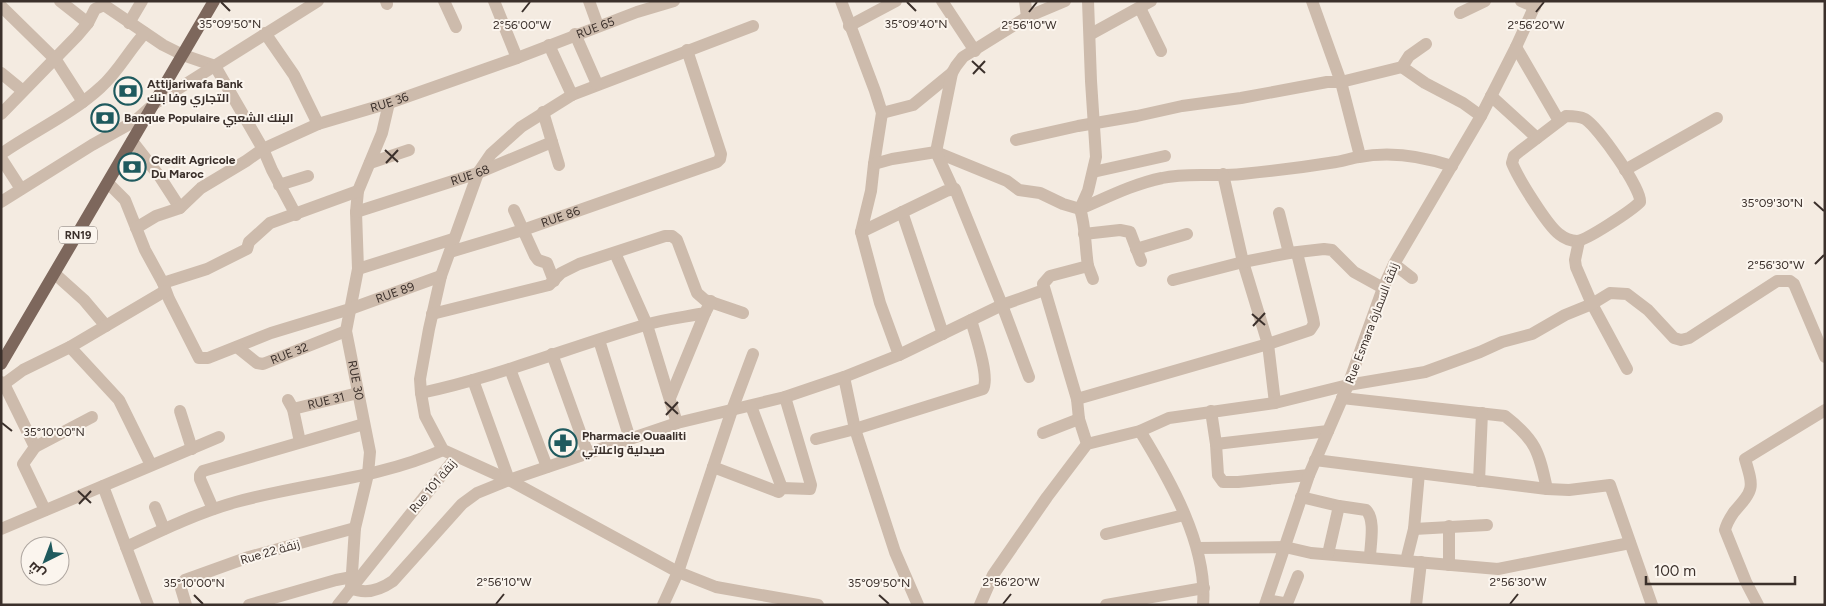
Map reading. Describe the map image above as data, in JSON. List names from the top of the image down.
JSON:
{
  "streets": {
    "main road": ["RN19"],
    "street": [
      "RUE 65",
      "RUE 36",
      "RUE 68",
      "RUE 86",
      "RUE 89",
      "Rue Esmara زنقة السمارة",
      "RUE 32",
      "RUE 30",
      "RUE 31",
      "Rue 101 زنقة",
      "Rue 22 زنقة"
    ]
  },
  "crossings": [
    ["RUE 65", "RUE 36"],
    ["RUE 36", "RUE 30"],
    ["RUE 68", "RUE 30"],
    ["RUE 89", "RUE 32"],
    ["RUE 89", "RUE 30"],
    ["RUE 32", "RUE 30"],
    ["RUE 30", "RUE 31"],
    ["RUE 30", "Rue 101 زنقة"],
    ["RUE 30", "Rue 22 زنقة"]
  ],
  "places": {
    "bank": ["Attijariwafa Bank التجاري وفا بنك", "Banque Populaire البنك الشعبي", "Credit Agricole Du Maroc"],
    "pharmacy": ["Pharmacie Ouaaliti صيدلية واعلاتي"]
  },
  "scale_bar": "100 m",
  "north": "bottom left",
  "coordinates": [
    "35°09'50\"N",
    "35°09'40\"N",
    "2°56'00\"W",
    "2°56'10\"W",
    "2°56'20\"W",
    "35°09'30\"N",
    "2°56'30\"W",
    "35°10'00\"N"
  ]
}
